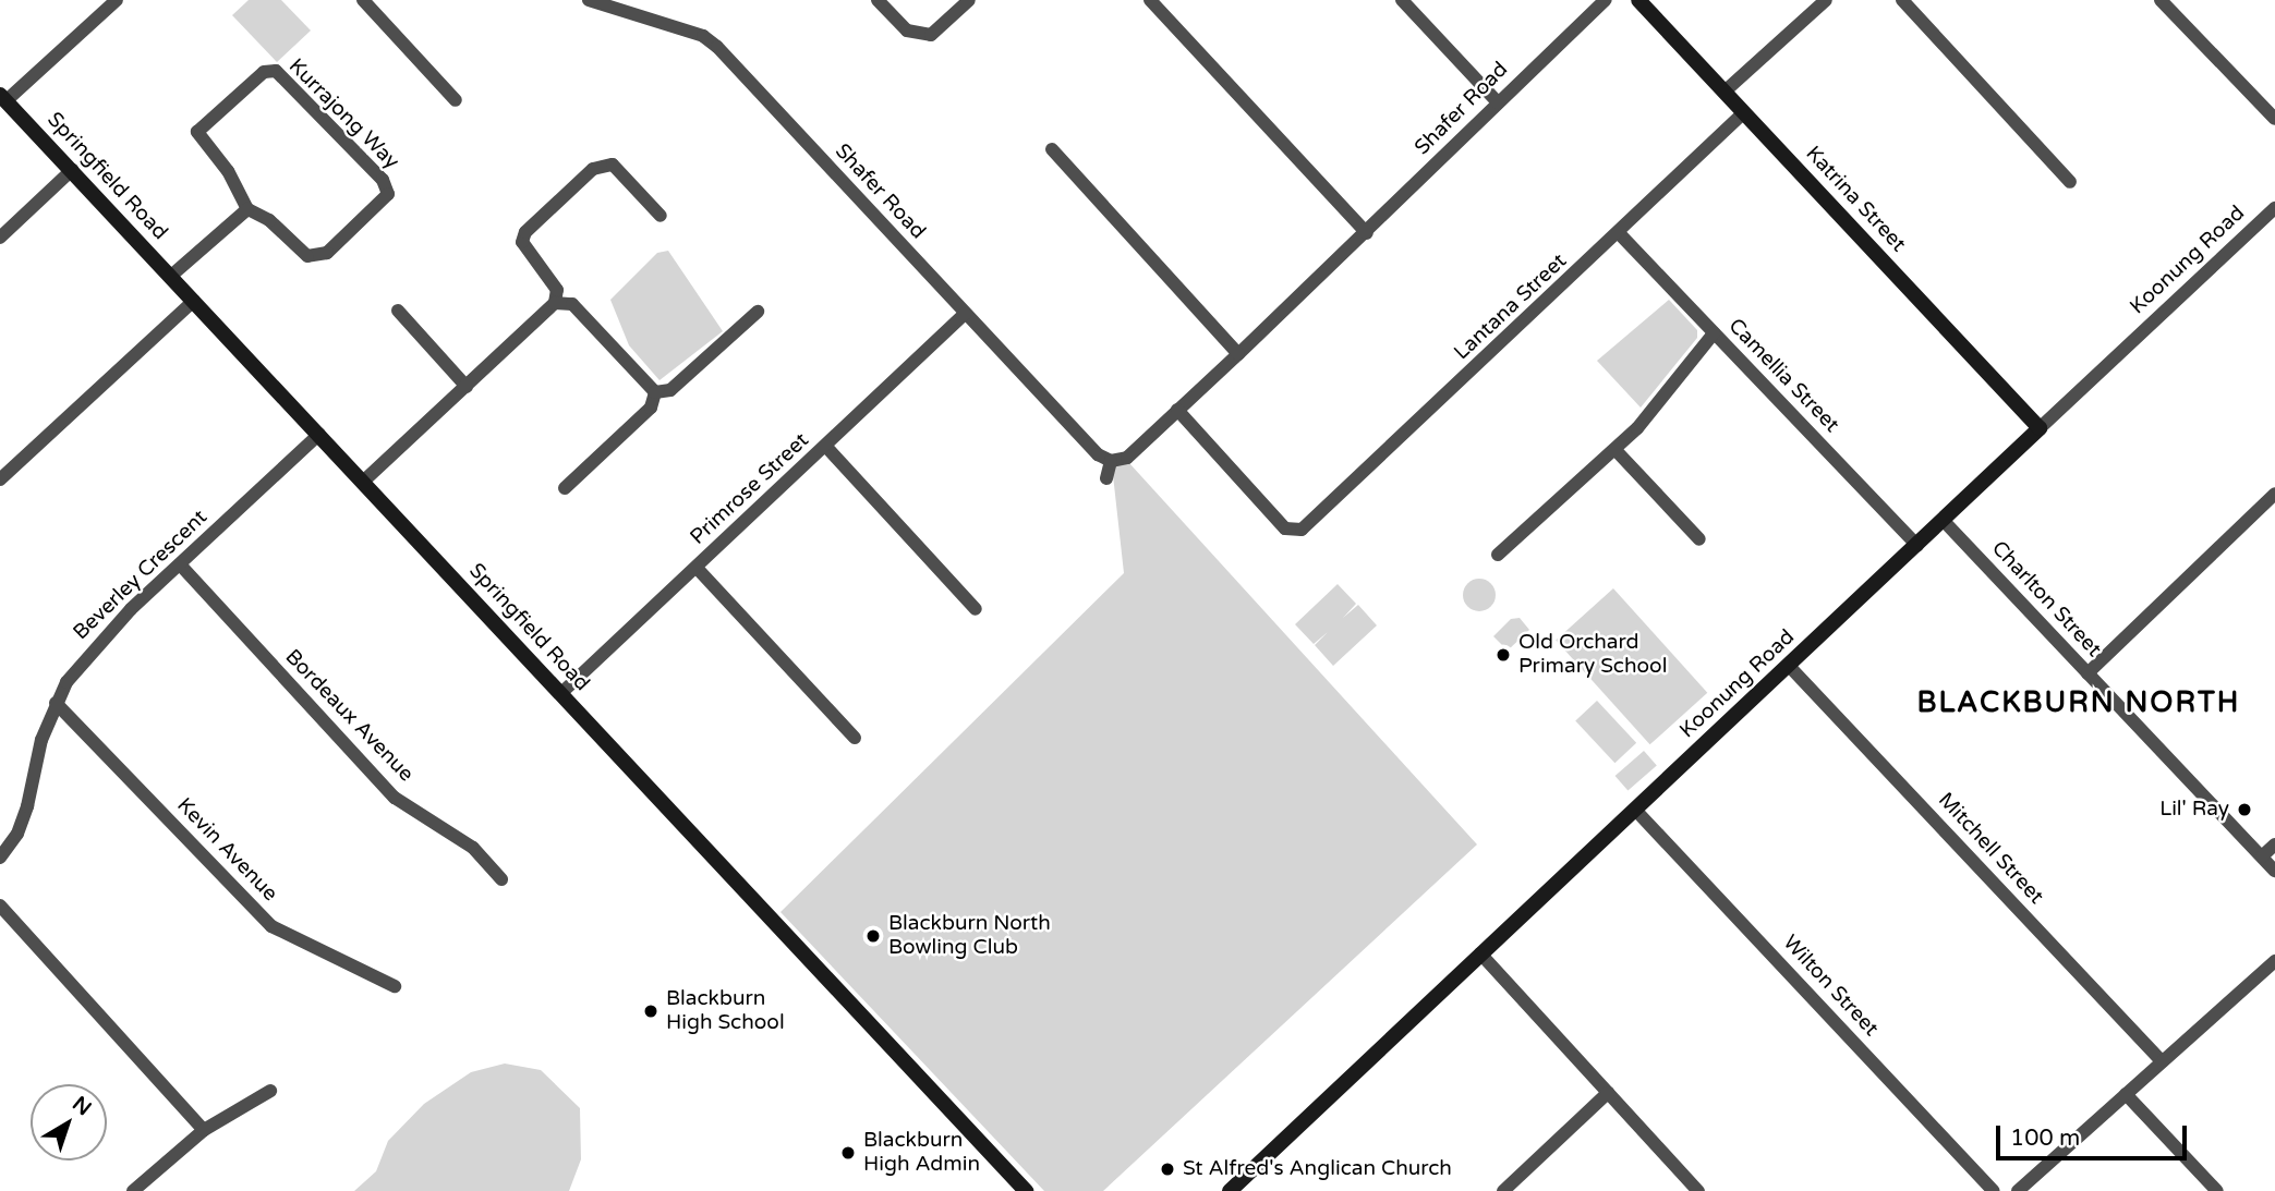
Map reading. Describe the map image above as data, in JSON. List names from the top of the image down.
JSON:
{
  "streets": {
    "street": [
      "Shafer Road",
      "Kurrajong Way",
      "Springfield Road",
      "Katrina Street",
      "Koonung Road",
      "Lantana Street",
      "Camellia Street",
      "Primrose Street",
      "Beverley Crescent",
      "Charlton Street",
      "Bordeaux Avenue",
      "Mitchell Street",
      "Kevin Avenue",
      "Wilton Street"
    ]
  },
  "crossings": [
    ["Shafer Road", "Lantana Street"],
    ["Shafer Road", "Primrose Street"],
    ["Springfield Road", "Primrose Street"],
    ["Springfield Road", "Beverley Crescent"],
    ["Katrina Street", "Koonung Road"],
    ["Katrina Street", "Lantana Street"],
    ["Koonung Road", "Camellia Street"],
    ["Koonung Road", "Charlton Street"],
    ["Koonung Road", "Mitchell Street"],
    ["Koonung Road", "Wilton Street"],
    ["Lantana Street", "Camellia Street"],
    ["Beverley Crescent", "Bordeaux Avenue"],
    ["Beverley Crescent", "Kevin Avenue"]
  ],
  "districts": ["BLACKBURN NORTH"],
  "places": [
    "Old Orchard Primary School",
    "Lil' Ray",
    "Blackburn North Bowling Club",
    "Blackburn High School",
    "Blackburn High Admin",
    "St Alfred's Anglican Church"
  ],
  "scale_bar": "100 m",
  "north": "top right"
}
